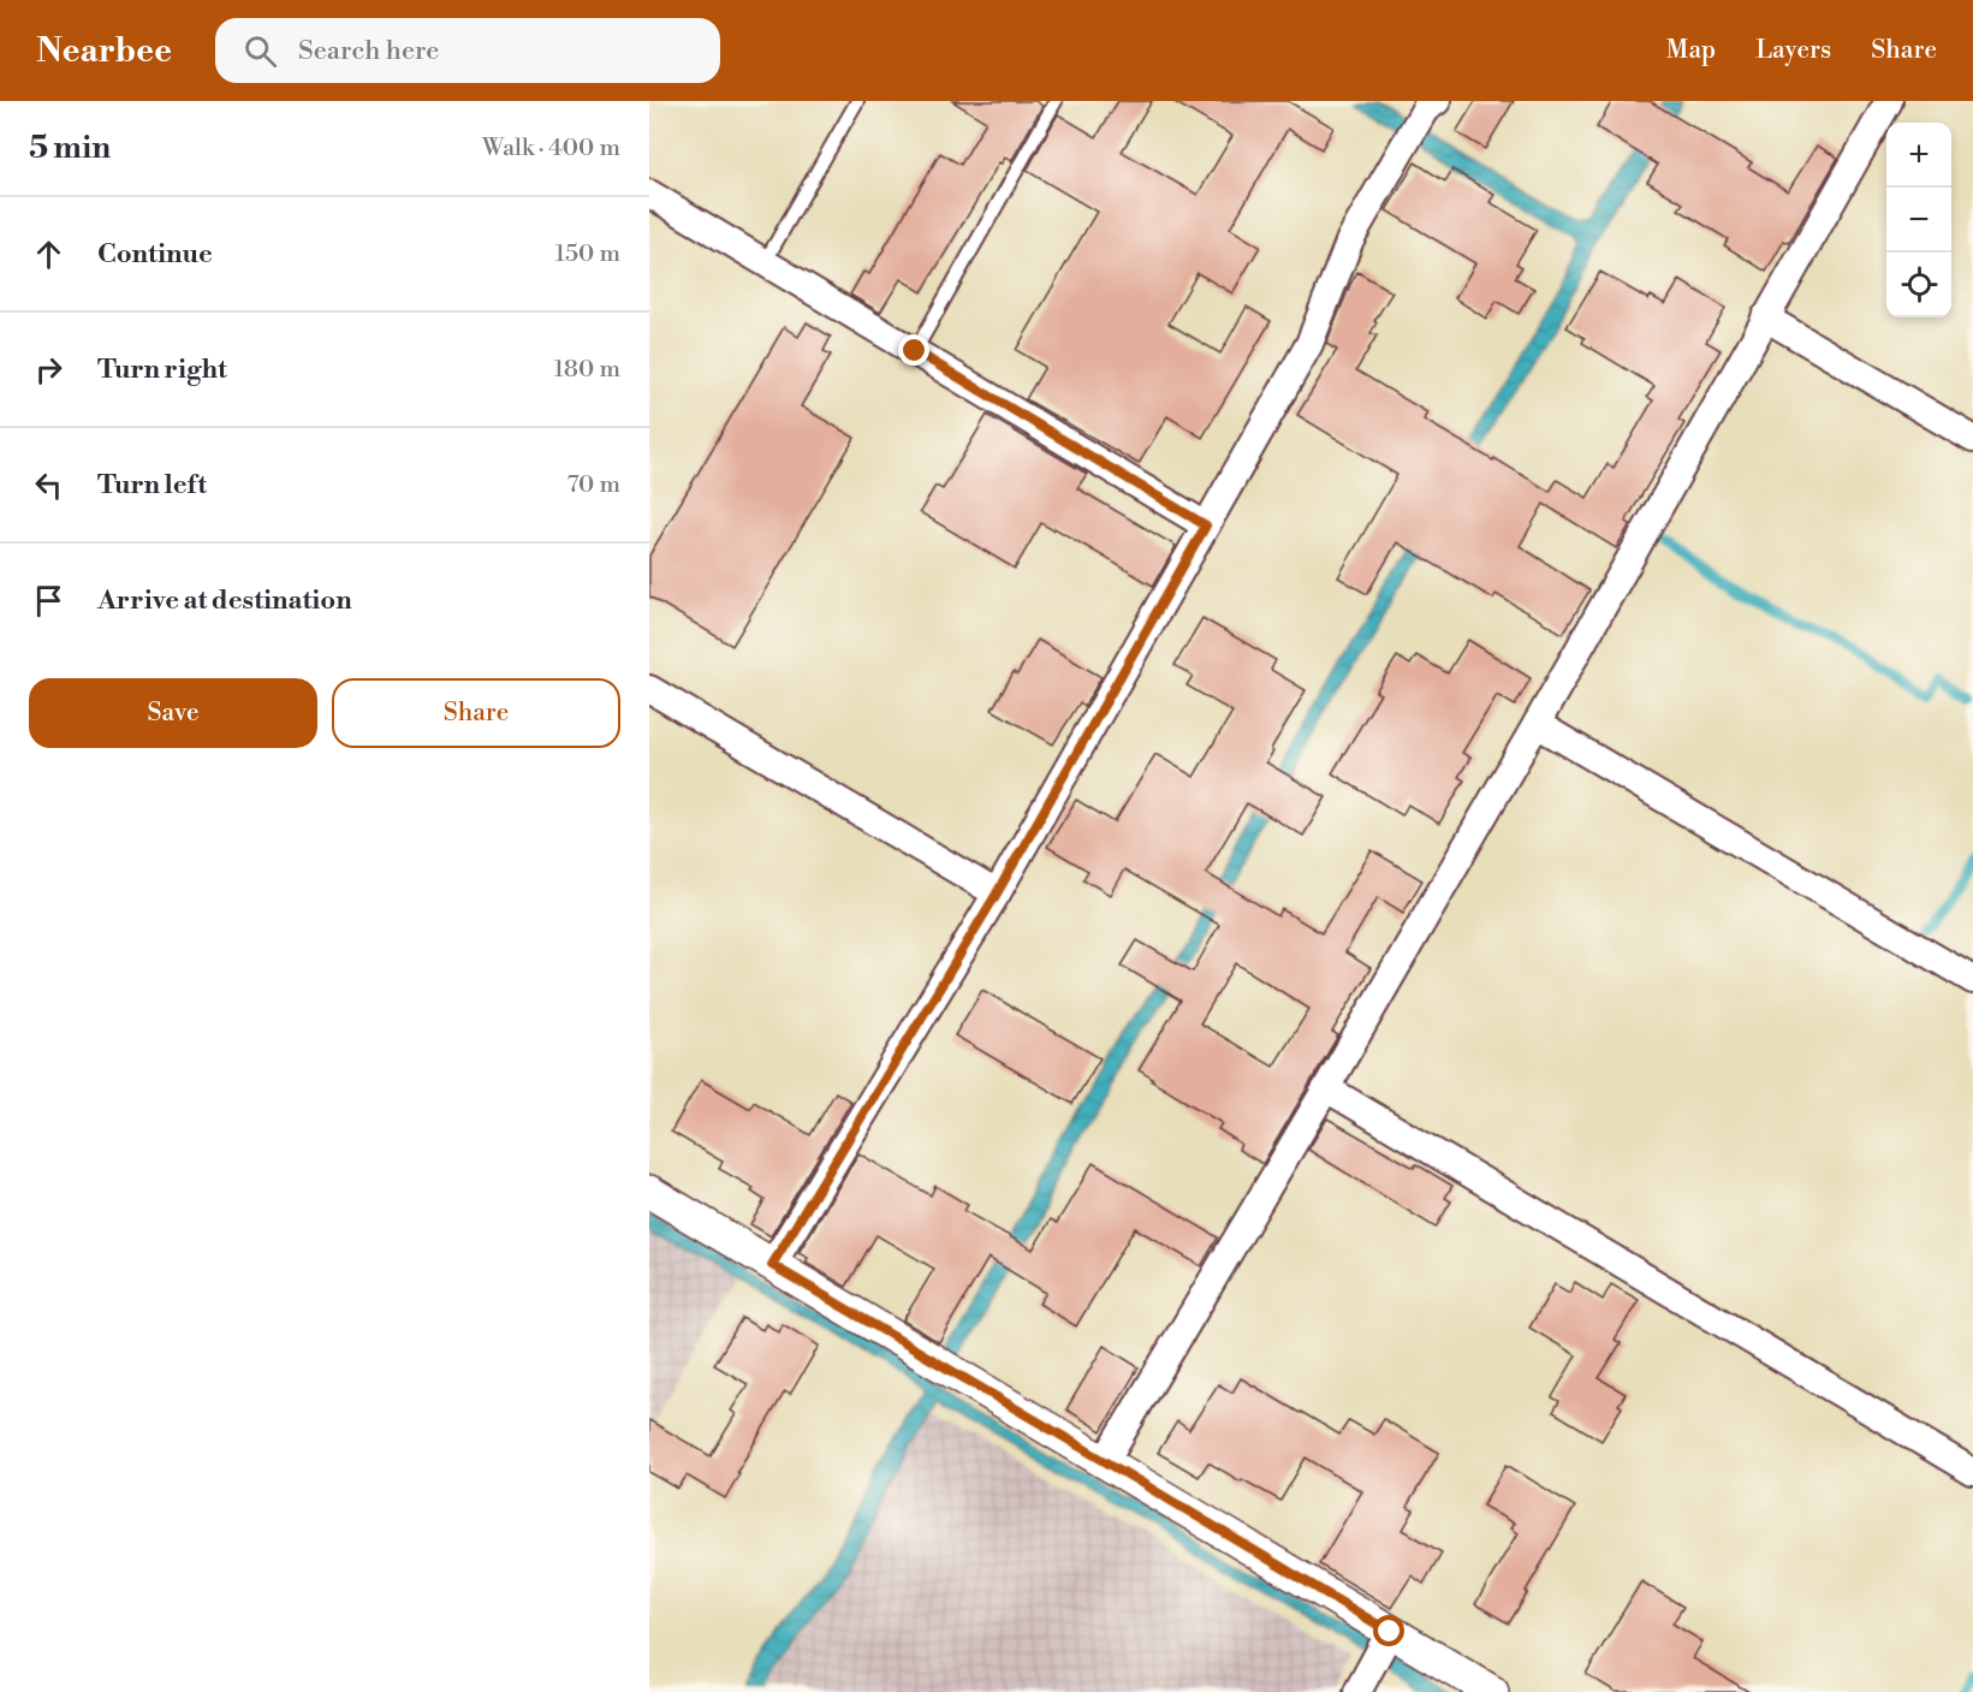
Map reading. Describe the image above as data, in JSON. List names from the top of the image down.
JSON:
{
  "page": {
    "header": "Nearbee",
    "search": "Search here",
    "nav": ["Map", "Layers", "Share"],
    "heading": ["5 min", "Walk · 400 m"],
    "map_buttons": ["+", "−"],
    "list": [
      ["Continue", "150 m"],
      ["Turn right", "180 m"],
      ["Turn left", "70 m"],
      "Arrive at destination"
    ],
    "buttons": ["Save", "Share"]
  }
}
